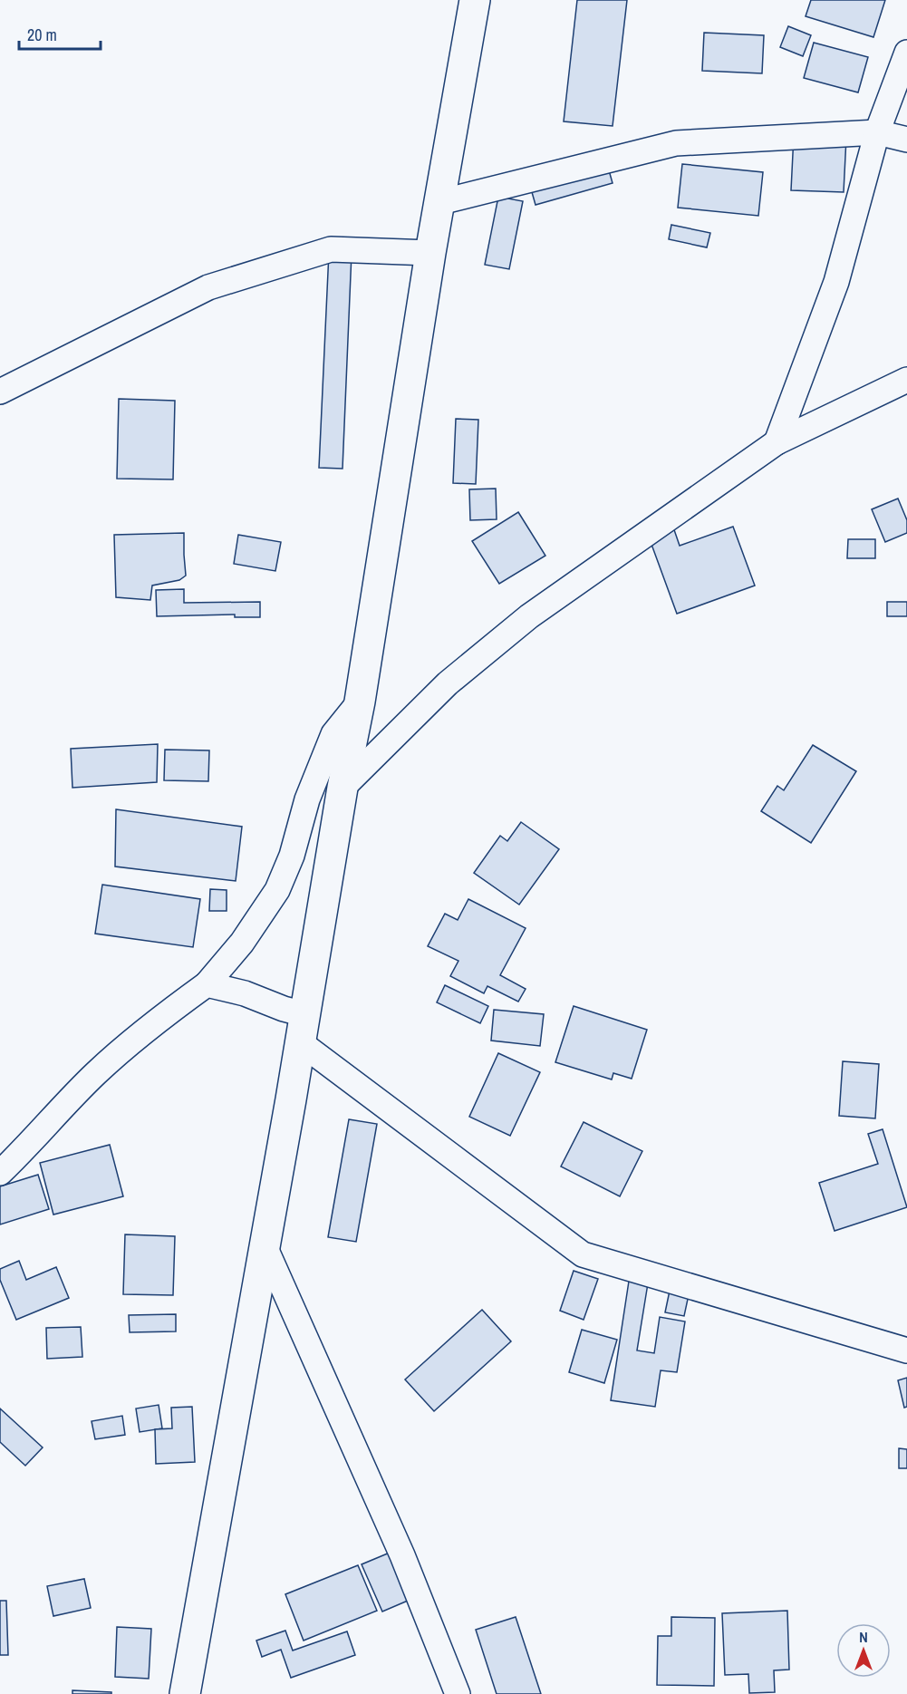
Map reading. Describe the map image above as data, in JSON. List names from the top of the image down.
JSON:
{
  "scale_bar": "20 m",
  "north": "top"
}
